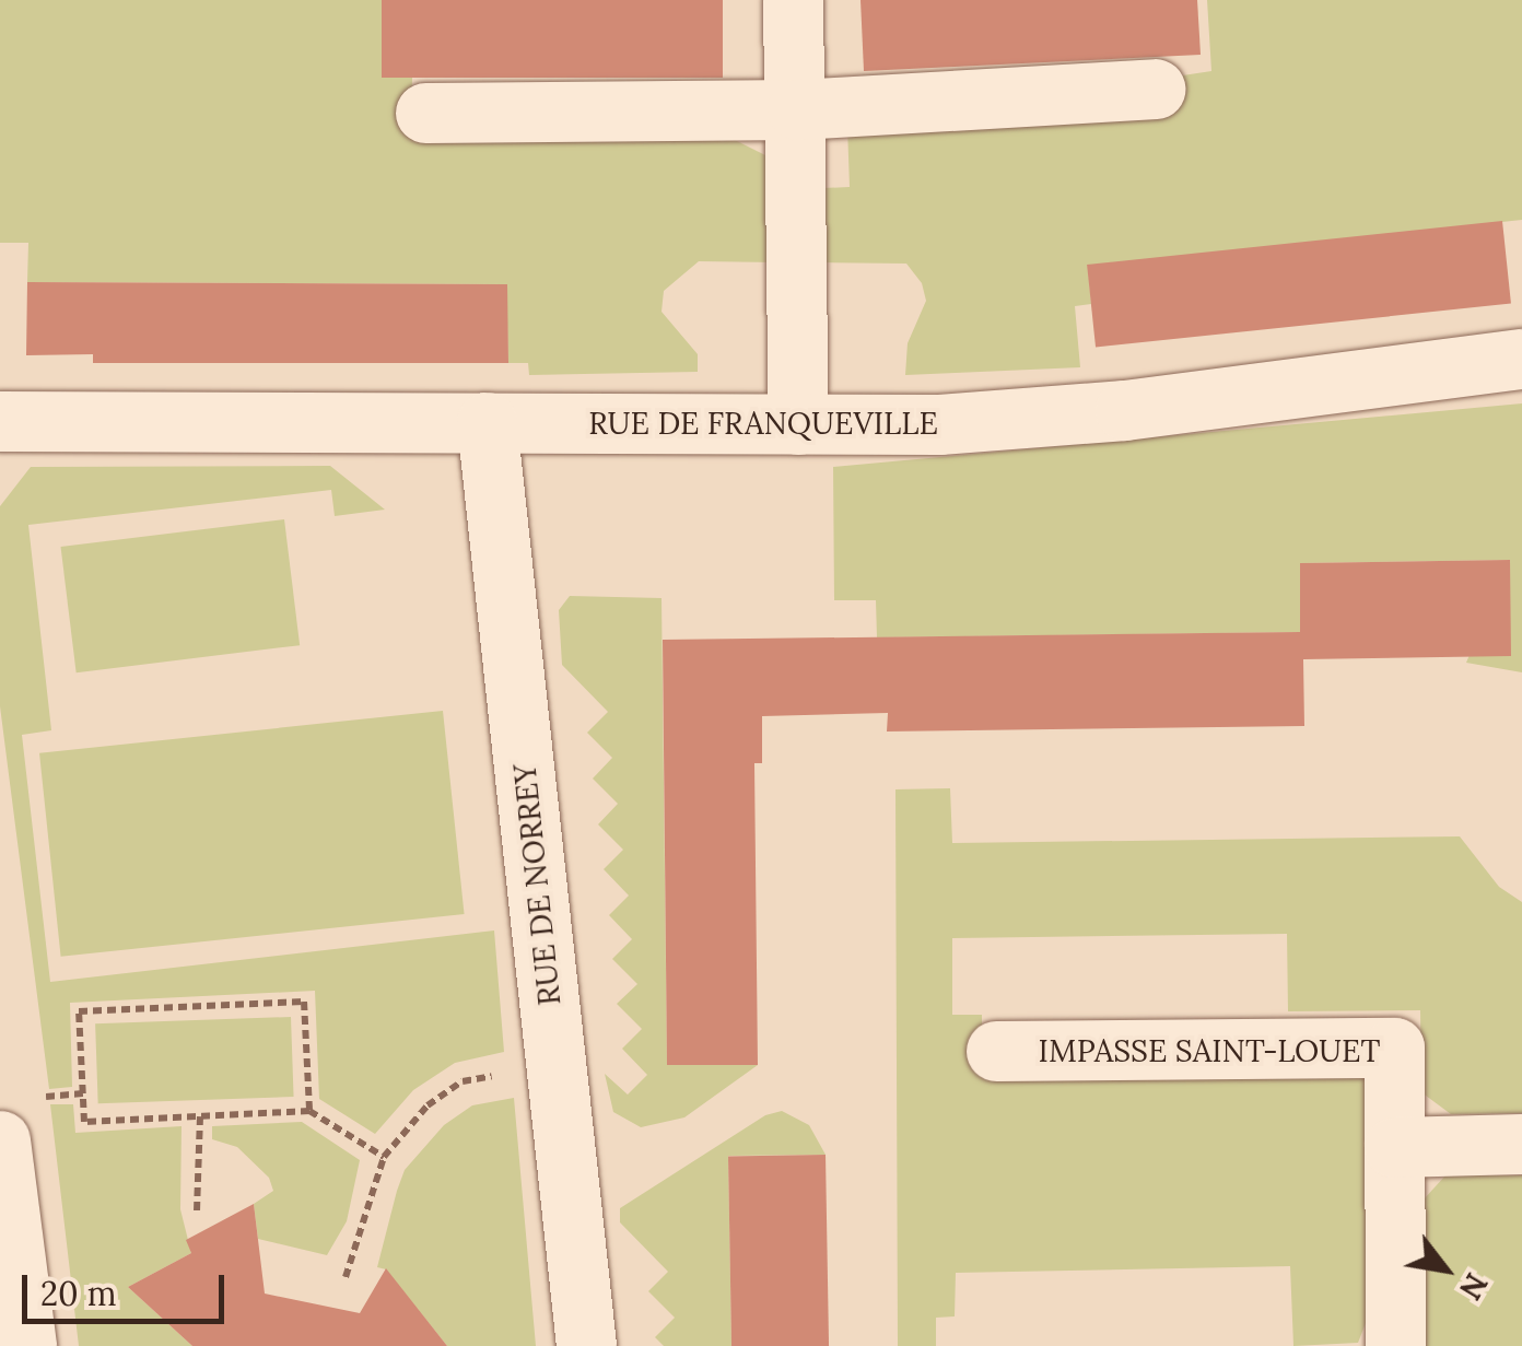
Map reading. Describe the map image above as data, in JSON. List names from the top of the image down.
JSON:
{
  "streets": {
    "street": ["RUE DE FRANQUEVILLE", "RUE DE NORREY", "IMPASSE SAINT-LOUET"]
  },
  "crossings": [
    ["RUE DE FRANQUEVILLE", "RUE DE NORREY"]
  ],
  "scale_bar": "20 m",
  "north": "bottom right"
}
